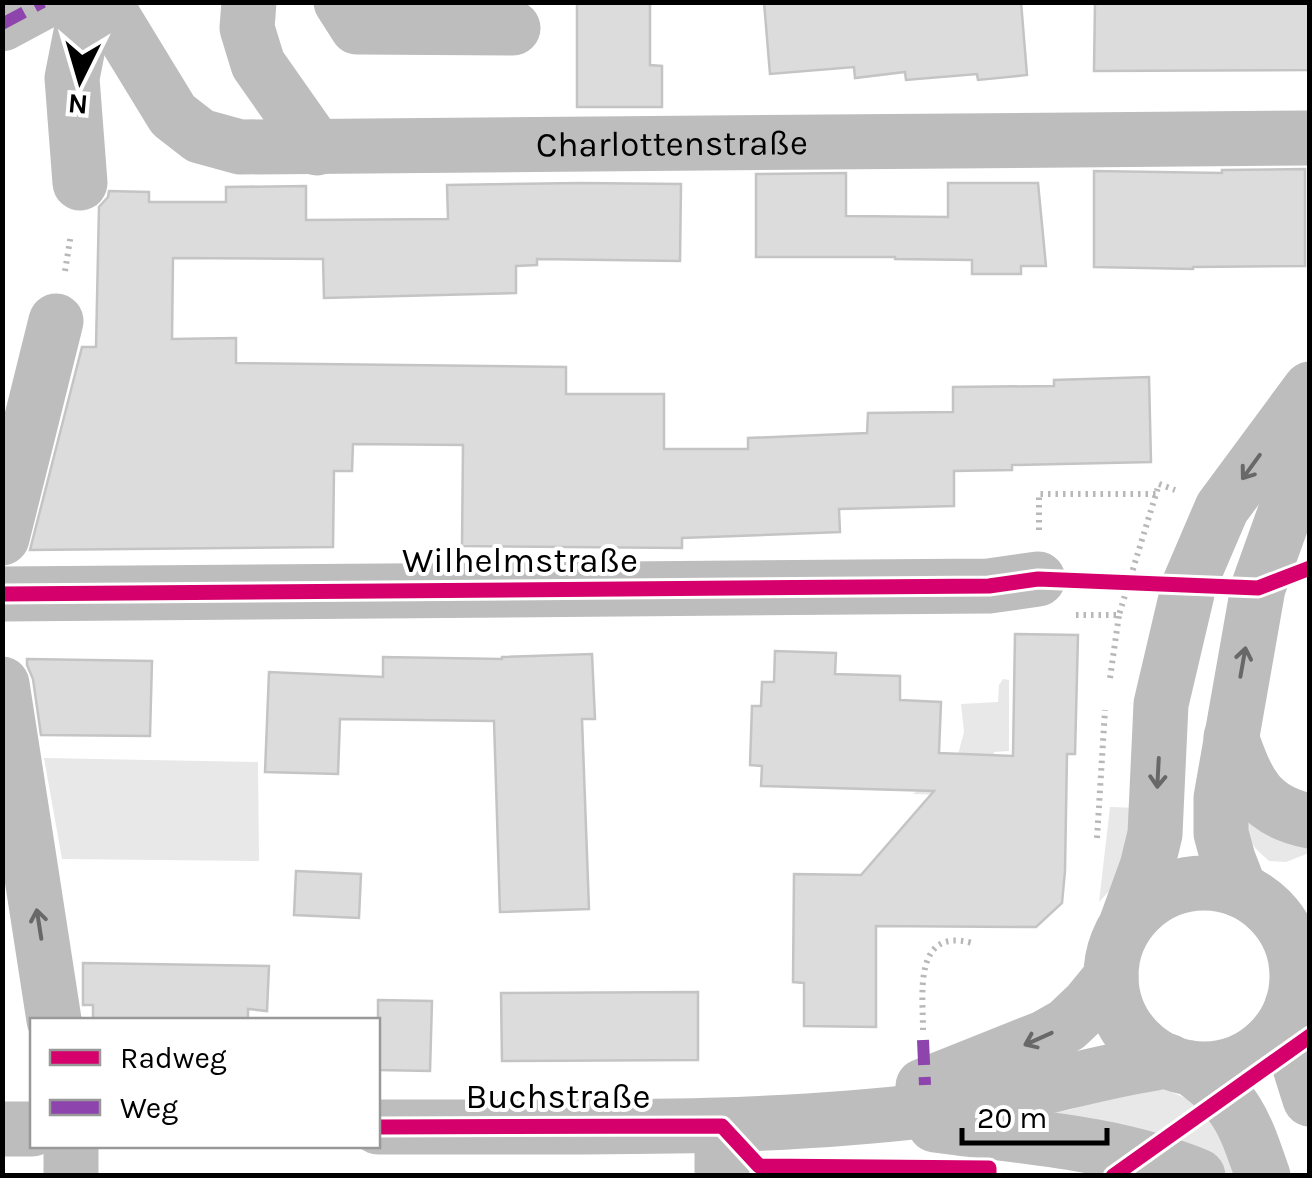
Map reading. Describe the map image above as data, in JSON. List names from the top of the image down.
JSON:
{
  "streets": {
    "street": ["Charlottenstraße", "Wilhelmstraße", "Buchstraße"]
  },
  "legend": ["Radweg", "Weg"],
  "scale_bar": "20 m",
  "north": "bottom"
}
